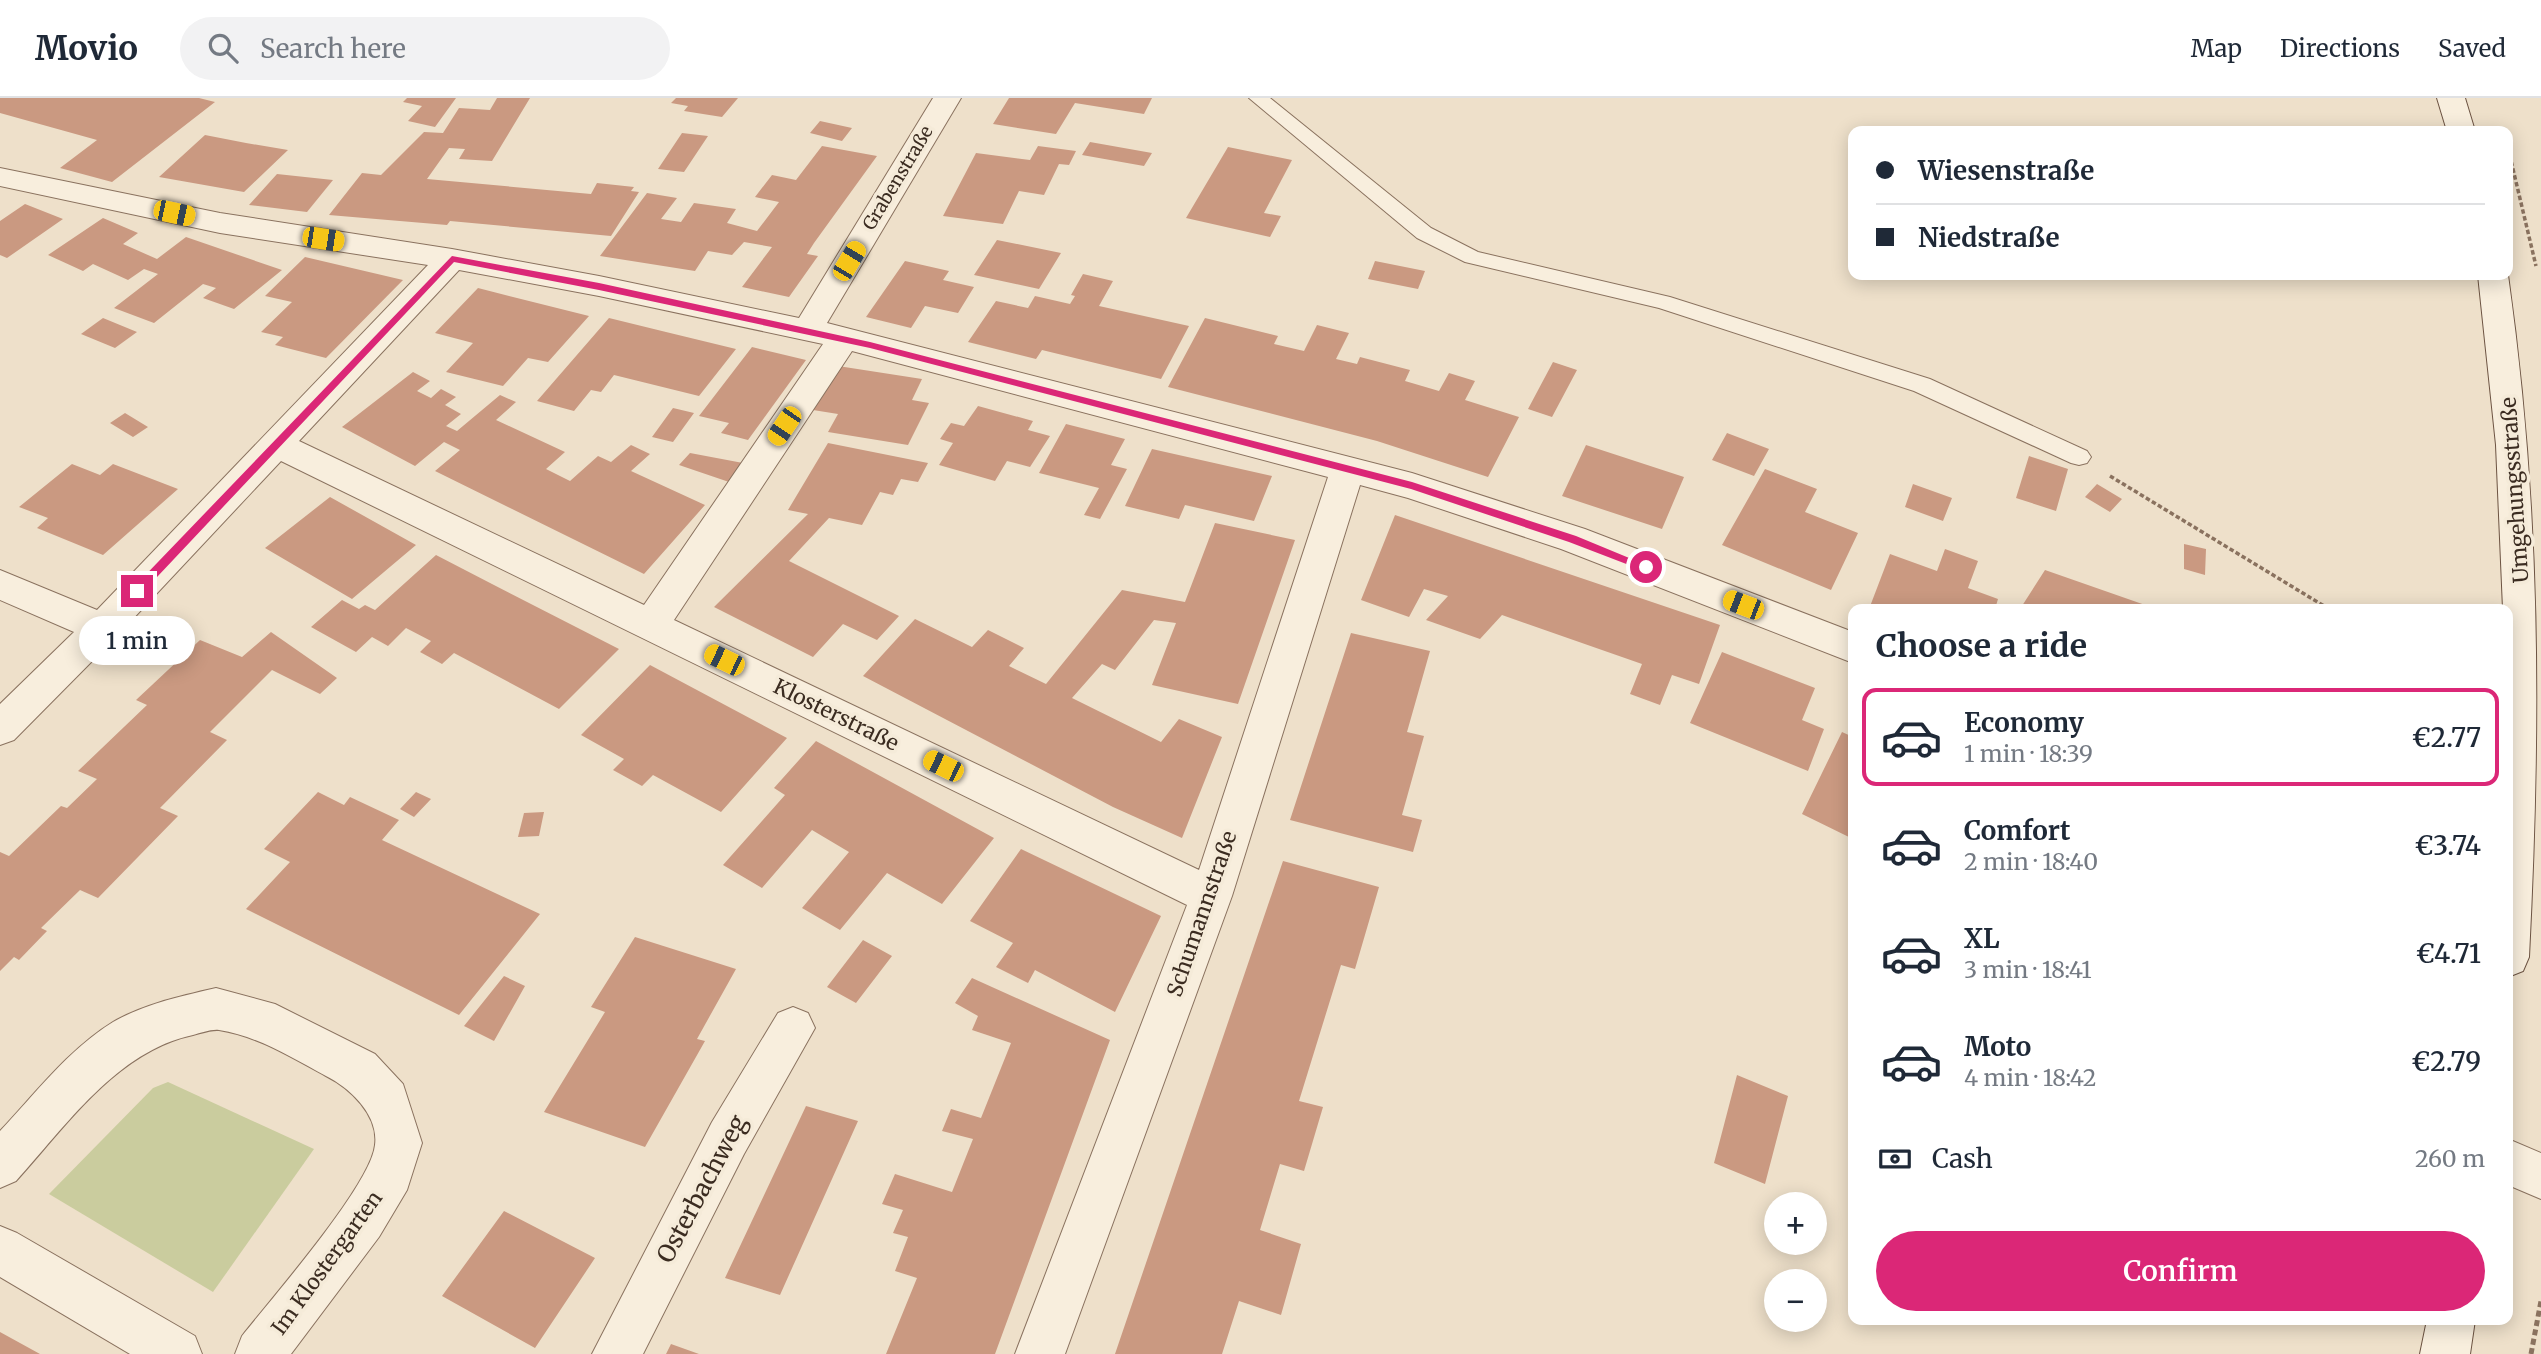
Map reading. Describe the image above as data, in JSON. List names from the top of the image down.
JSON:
{
  "streets": {
    "street": [
      "Grabenstraße",
      "Umgehungsstraße",
      "Klosterstraße",
      "Schumannstraße",
      "Osterbachweg",
      "Im Klostergarten"
    ]
  },
  "crossings": [
    ["Klosterstraße", "Schumannstraße"]
  ],
  "page": {
    "header": "Movio",
    "search": "Search here",
    "nav": ["Map", "Directions", "Saved"],
    "banner": ["Wiesenstraße", "Niedstraße"],
    "heading": "Choose a ride",
    "bubble": "1 min",
    "list": [
      {
        "name": "Economy",
        "note": "1 min · 18:39",
        "value": "€2.77"
      },
      {
        "name": "Comfort",
        "note": "2 min · 18:40",
        "value": "€3.74"
      },
      {
        "name": "XL",
        "note": "3 min · 18:41",
        "value": "€4.71"
      },
      {
        "name": "Moto",
        "note": "4 min · 18:42",
        "value": "€2.79"
      }
    ],
    "pay": ["Cash", "260 m"],
    "map_buttons": ["+", "−"],
    "buttons": "Confirm"
  }
}
